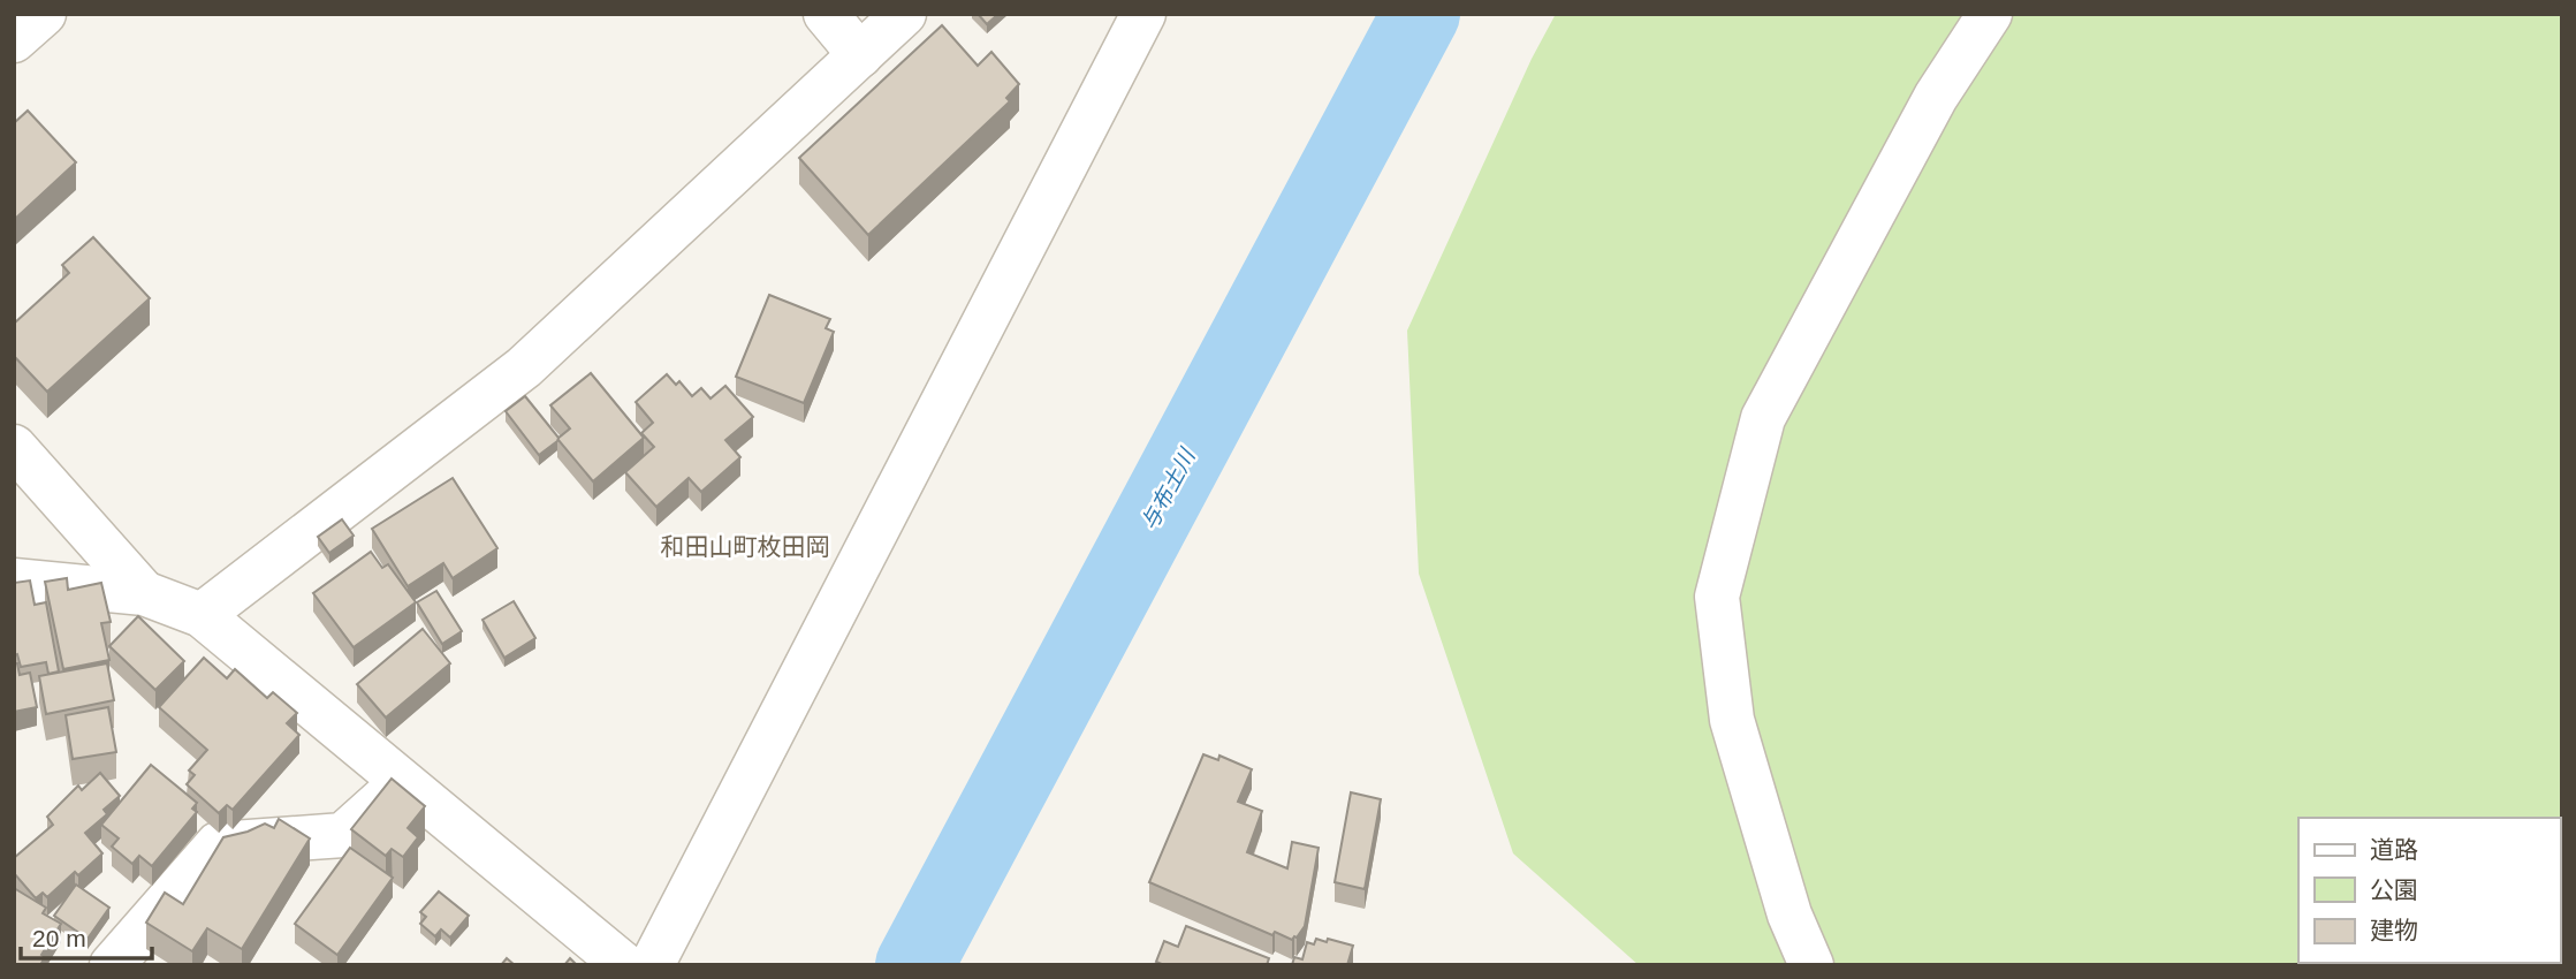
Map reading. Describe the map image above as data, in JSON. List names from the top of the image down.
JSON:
{
  "districts": ["和田山町枚田岡"],
  "water": ["与布土川"],
  "legend": ["道路", "公園", "建物"],
  "scale_bar": "20 m"
}
